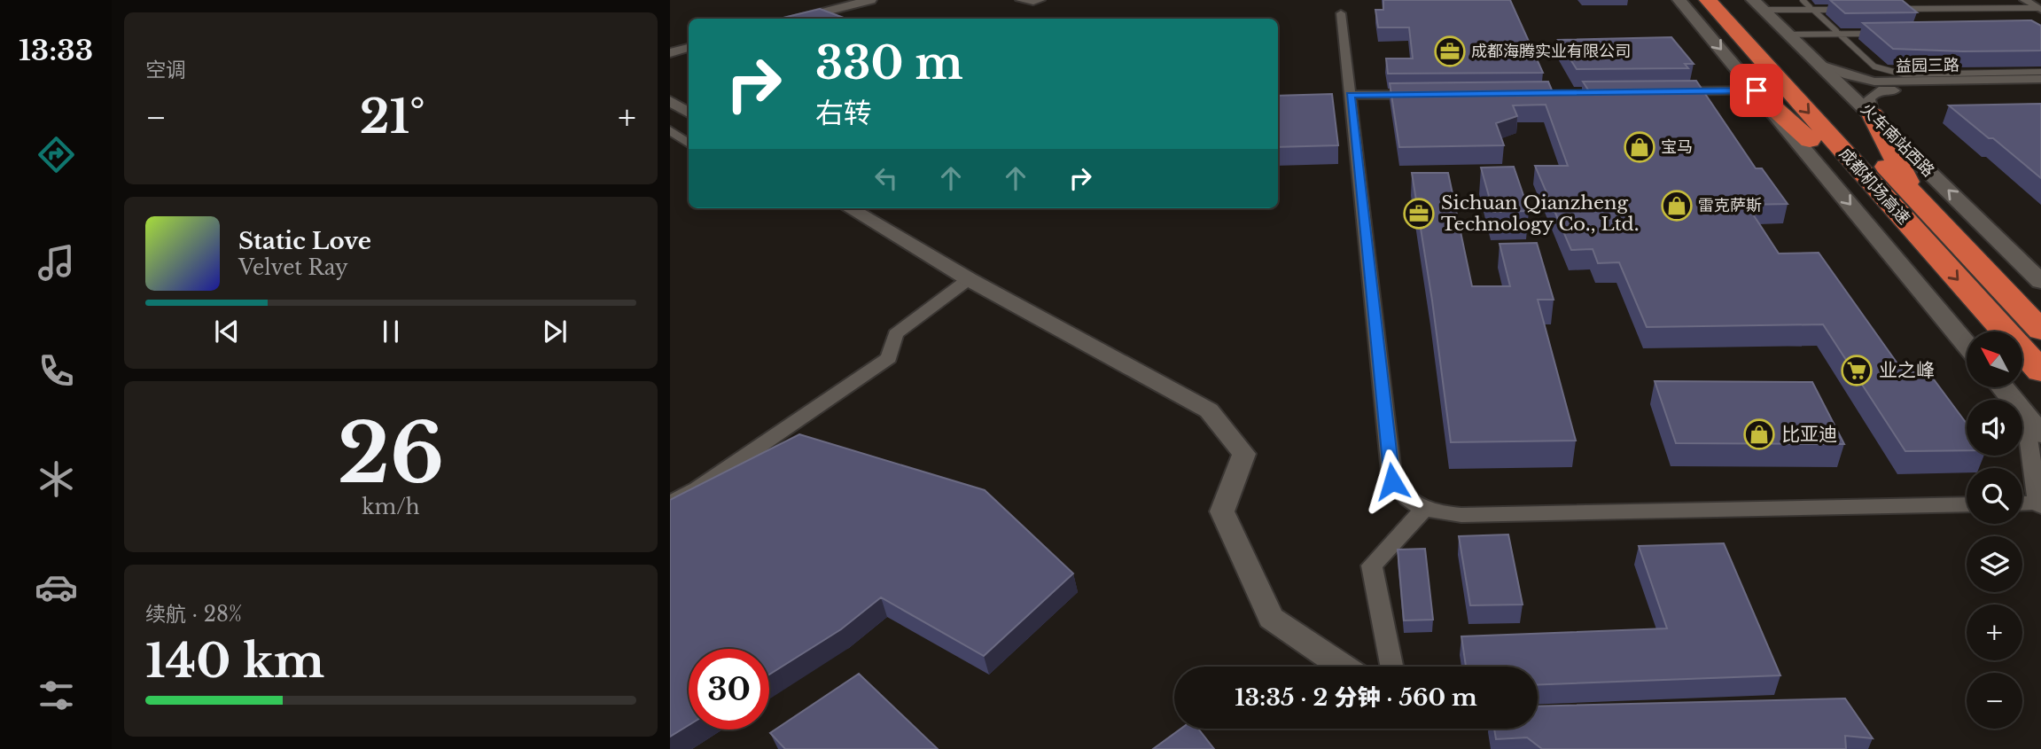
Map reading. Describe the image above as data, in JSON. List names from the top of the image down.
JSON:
{
  "streets": {
    "highway": ["成都机场高速"],
    "main road": ["火车南站西路"],
    "street": ["益园三路"]
  },
  "crossings": [
    ["益园三路", "火车南站西路"]
  ],
  "places": {
    "office": ["成都海腾实业有限公司", "Sichuan Qianzheng Technology Co., Ltd."],
    "shop": ["宝马", "雷克萨斯", "比亚迪"],
    "supermarket": ["业之峰"]
  },
  "north": "top left",
  "page": {
    "tabs": "13:33",
    "tile": [
      "空调",
      ["26", "km/h"],
      ["续航 · 28%", "140 km"]
    ],
    "turn": ["330 m", "右转"],
    "heat": ["−", "21°", "+"],
    "song": ["Static Love", "Velvet Ray"],
    "map_buttons": ["+", "−"],
    "limit": "30",
    "trip": "13:35 · 2 分钟 · 560 m"
  }
}
